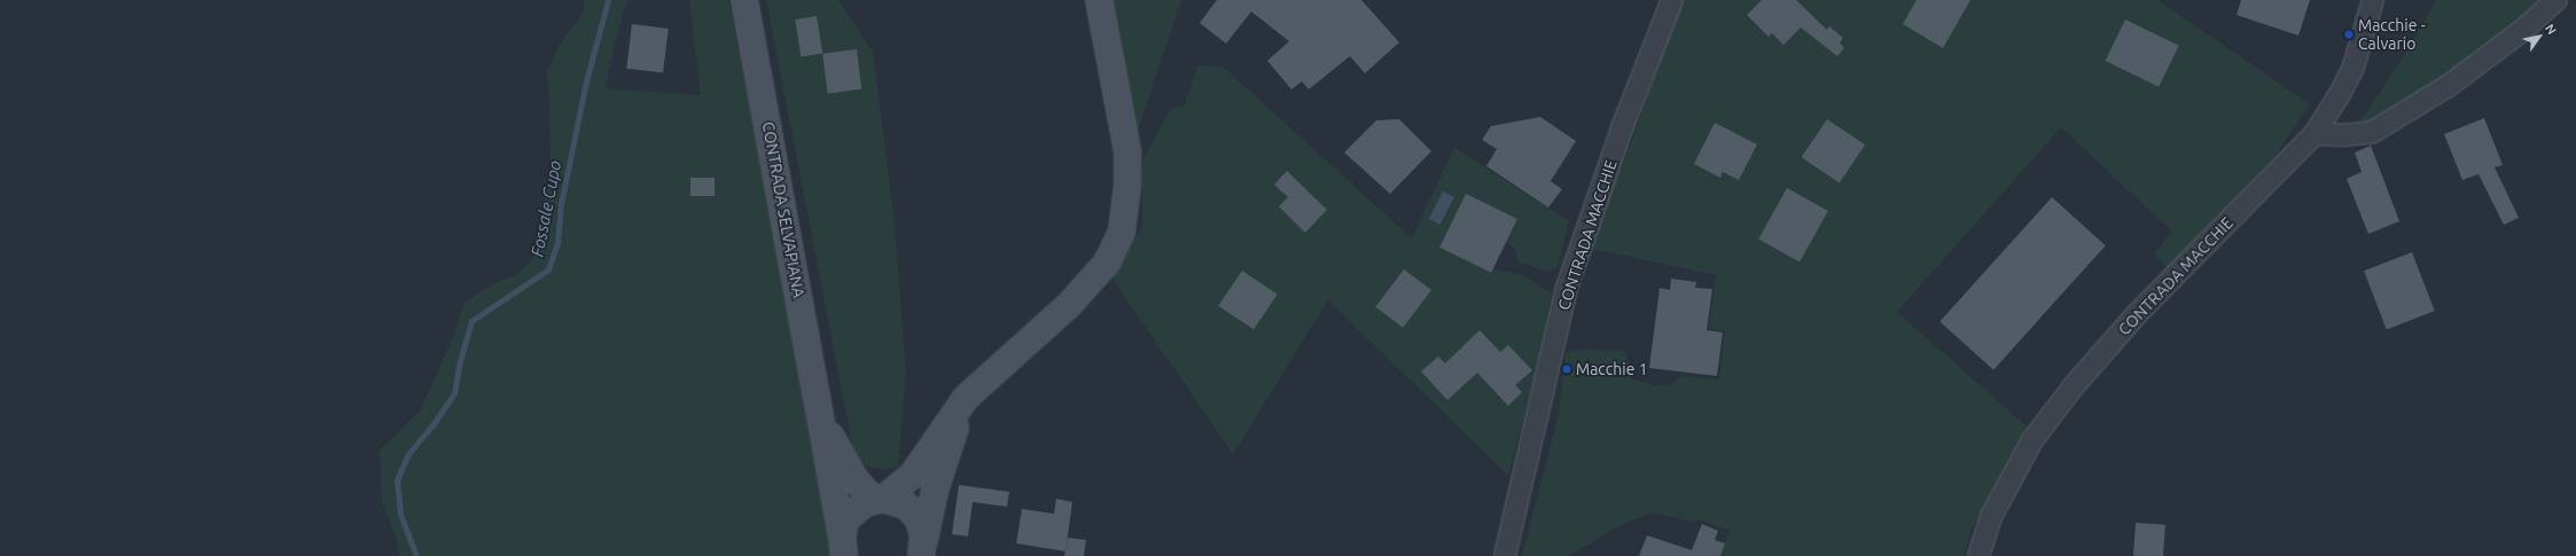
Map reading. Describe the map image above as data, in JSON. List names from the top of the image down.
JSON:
{
  "streets": {
    "main road": ["CONTRADA SELVAPIANA"],
    "street": ["CONTRADA MACCHIE"]
  },
  "water": ["Fossale Cupo"],
  "places": ["Macchie - Calvario", "Macchie 1"],
  "north": "top right"
}
